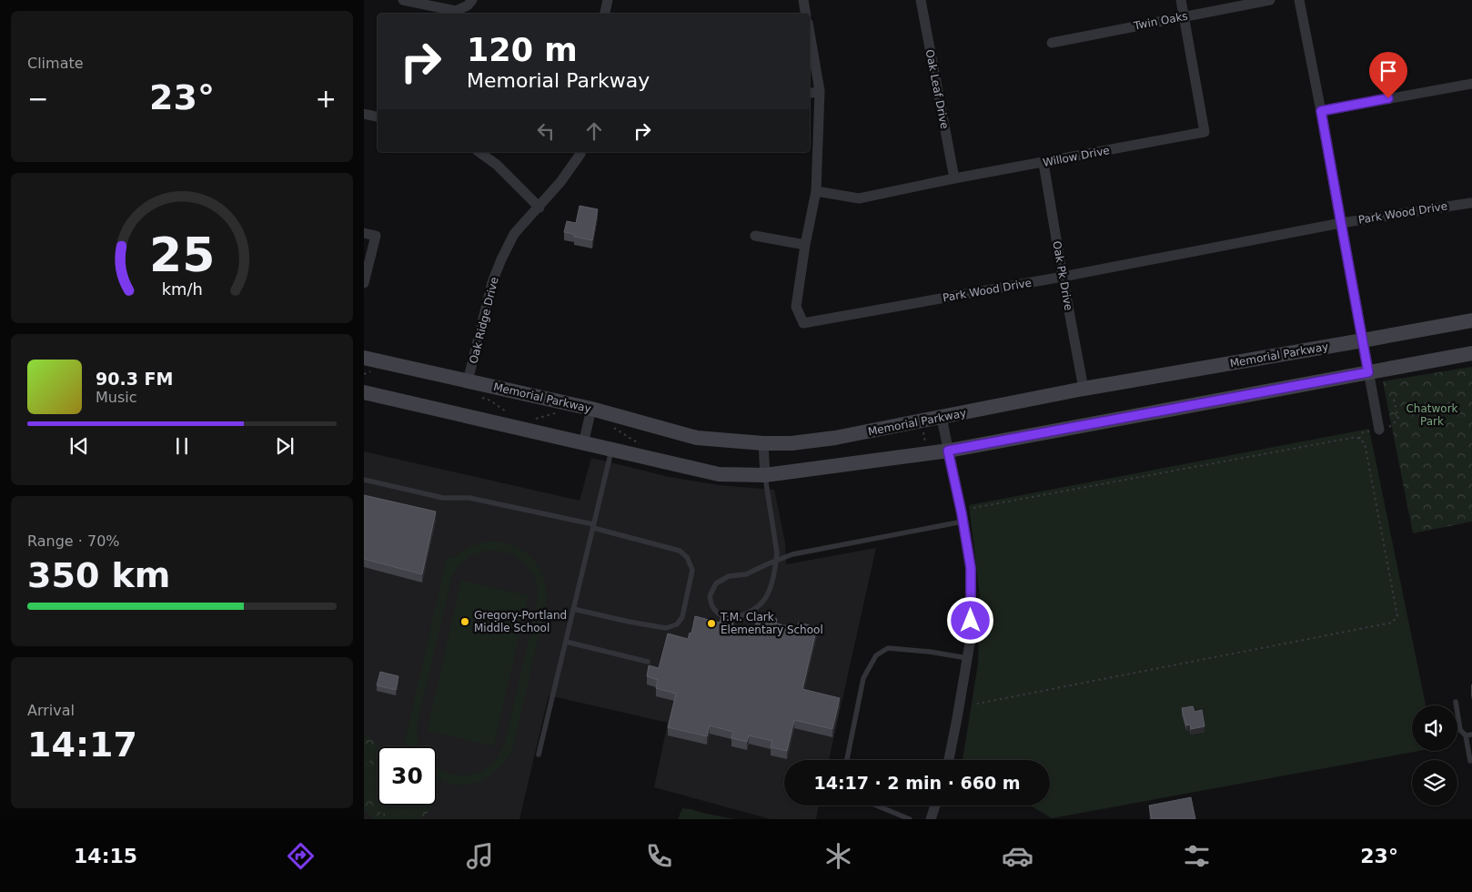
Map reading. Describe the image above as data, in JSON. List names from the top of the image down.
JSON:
{
  "streets": {
    "street": [
      "Twin Oaks",
      "Oak Leaf Drive",
      "Willow Drive",
      "Park Wood Drive",
      "Oak Pk Drive",
      "Oak Ridge Drive",
      "Memorial Parkway"
    ]
  },
  "crossings": [
    ["Twin Oaks", "Willow Drive"],
    ["Oak Leaf Drive", "Willow Drive"],
    ["Willow Drive", "Park Wood Drive"],
    ["Willow Drive", "Oak Pk Drive"],
    ["Park Wood Drive", "Oak Pk Drive"],
    ["Oak Pk Drive", "Memorial Parkway"],
    ["Oak Ridge Drive", "Memorial Parkway"]
  ],
  "parks": ["Chatwork Park"],
  "places": ["Gregory-Portland Middle School", "T.M. Clark Elementary School"],
  "page": {
    "tile": [
      "Climate",
      ["Range · 70%", "350 km"],
      ["Arrival", "14:17"]
    ],
    "turn": ["120 m", "Memorial Parkway"],
    "heat": ["−", "23°", "+"],
    "song": ["90.3 FM", "Music"],
    "limit": "30",
    "trip": "14:17 · 2 min · 660 m",
    "tabs": ["14:15", "23°"],
    "gauge": ["25", "km/h"]
  }
}
